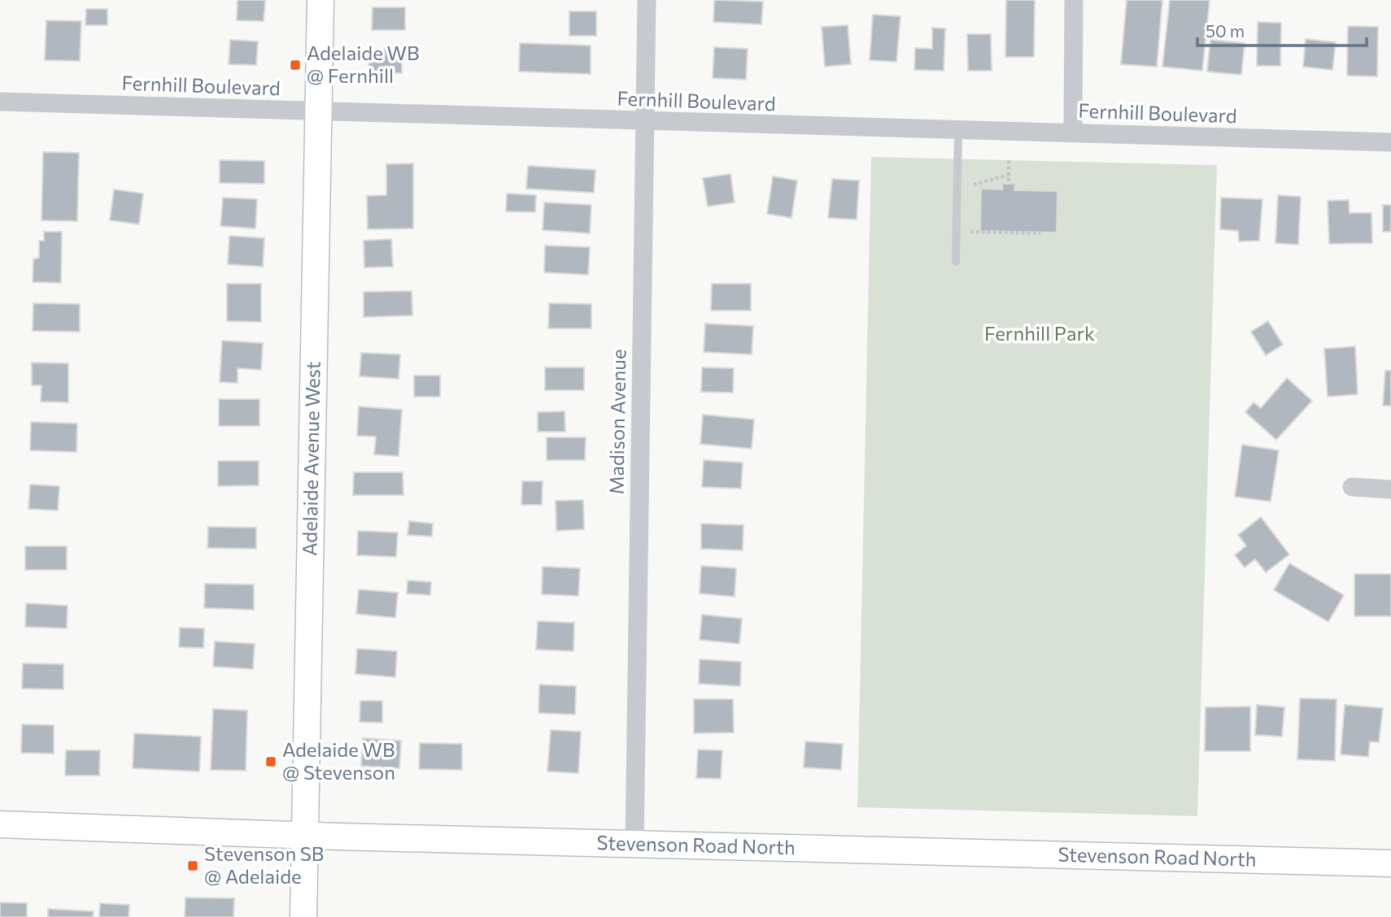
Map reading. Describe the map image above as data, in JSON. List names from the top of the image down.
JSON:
{
  "streets": {
    "main road": ["Adelaide Avenue West", "Stevenson Road North"],
    "street": ["Fernhill Boulevard", "Madison Avenue"]
  },
  "crossings": [
    ["Fernhill Boulevard", "Madison Avenue"],
    ["Fernhill Boulevard", "Adelaide Avenue West"],
    ["Madison Avenue", "Stevenson Road North"],
    ["Adelaide Avenue West", "Stevenson Road North"]
  ],
  "parks": ["Fernhill Park"],
  "places": {
    "transit": ["Adelaide WB @ Fernhill", "Adelaide WB @ Stevenson", "Stevenson SB @ Adelaide"]
  },
  "scale_bar": "50 m"
}
